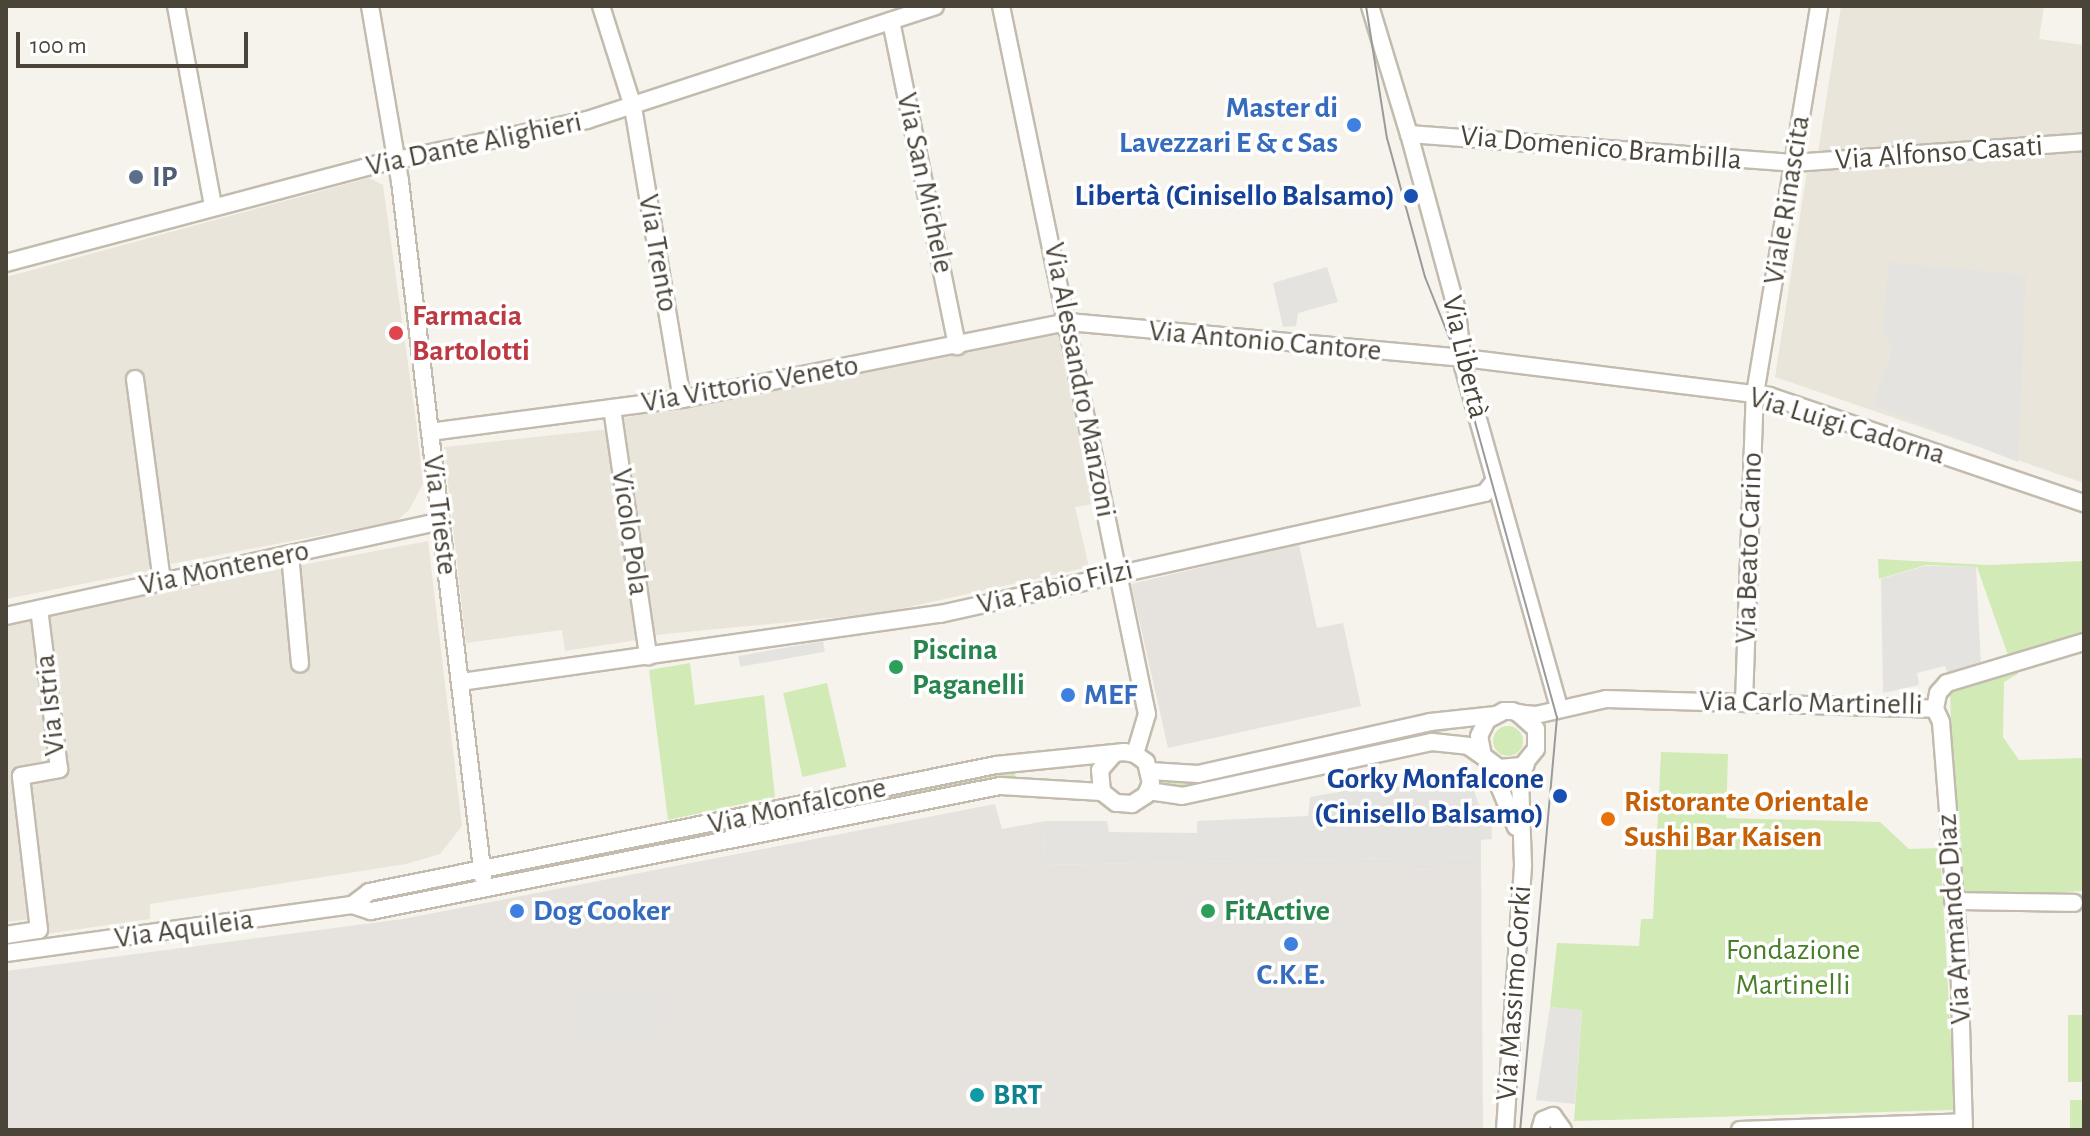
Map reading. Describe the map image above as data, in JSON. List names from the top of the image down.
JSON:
{
  "streets": {
    "street": [
      "Via Dante Alighieri",
      "Via Domenico Brambilla",
      "Via Alfonso Casati",
      "Via San Michele",
      "Viale Rinascita",
      "Via Trento",
      "Via Antonio Cantore",
      "Via Libertà",
      "Via Alessandro Manzoni",
      "Via Vittorio Veneto",
      "Via Luigi Cadorna",
      "Via Trieste",
      "Vicolo Pola",
      "Via Beato Carino",
      "Via Montenero",
      "Via Fabio Filzi",
      "Via Carlo Martinelli",
      "Via Istria",
      "Via Monfalcone",
      "Via Armando Diaz",
      "Via Aquileia",
      "Via Massimo Gorki"
    ]
  },
  "crossings": [
    ["Via Dante Alighieri", "Via San Michele"],
    ["Via Dante Alighieri", "Via Trento"],
    ["Via Dante Alighieri", "Via Trieste"],
    ["Via Domenico Brambilla", "Via Alfonso Casati"],
    ["Via Domenico Brambilla", "Viale Rinascita"],
    ["Via Domenico Brambilla", "Via Libertà"],
    ["Via Alfonso Casati", "Viale Rinascita"],
    ["Via San Michele", "Via Vittorio Veneto"],
    ["Viale Rinascita", "Via Luigi Cadorna"],
    ["Viale Rinascita", "Via Beato Carino"],
    ["Via Trento", "Via Vittorio Veneto"],
    ["Via Antonio Cantore", "Via Libertà"],
    ["Via Antonio Cantore", "Via Alessandro Manzoni"],
    ["Via Antonio Cantore", "Via Vittorio Veneto"],
    ["Via Antonio Cantore", "Via Luigi Cadorna"],
    ["Via Libertà", "Via Luigi Cadorna"],
    ["Via Libertà", "Via Fabio Filzi"],
    ["Via Libertà", "Via Carlo Martinelli"],
    ["Via Alessandro Manzoni", "Via Vittorio Veneto"],
    ["Via Alessandro Manzoni", "Via Fabio Filzi"],
    ["Via Alessandro Manzoni", "Via Monfalcone"],
    ["Via Vittorio Veneto", "Via Trieste"],
    ["Via Vittorio Veneto", "Vicolo Pola"],
    ["Via Luigi Cadorna", "Via Beato Carino"],
    ["Via Trieste", "Via Montenero"],
    ["Via Trieste", "Via Fabio Filzi"],
    ["Via Trieste", "Via Monfalcone"],
    ["Via Trieste", "Via Aquileia"],
    ["Vicolo Pola", "Via Fabio Filzi"],
    ["Via Beato Carino", "Via Carlo Martinelli"],
    ["Via Montenero", "Via Istria"],
    ["Via Carlo Martinelli", "Via Armando Diaz"],
    ["Via Carlo Martinelli", "Via Massimo Gorki"],
    ["Via Monfalcone", "Via Aquileia"]
  ],
  "parks": ["Fondazione Martinelli"],
  "places": [
    "Master di Lavezzari E & c Sas",
    "IP",
    "Libertà (Cinisello Balsamo)",
    "Farmacia Bartolotti",
    "Piscina Paganelli",
    "MEF",
    "Gorky Monfalcone (Cinisello Balsamo)",
    "Ristorante Orientale Sushi Bar Kaisen",
    "Dog Cooker",
    "FitActive",
    "C.K.E.",
    "BRT"
  ],
  "scale_bar": "100 m"
}
